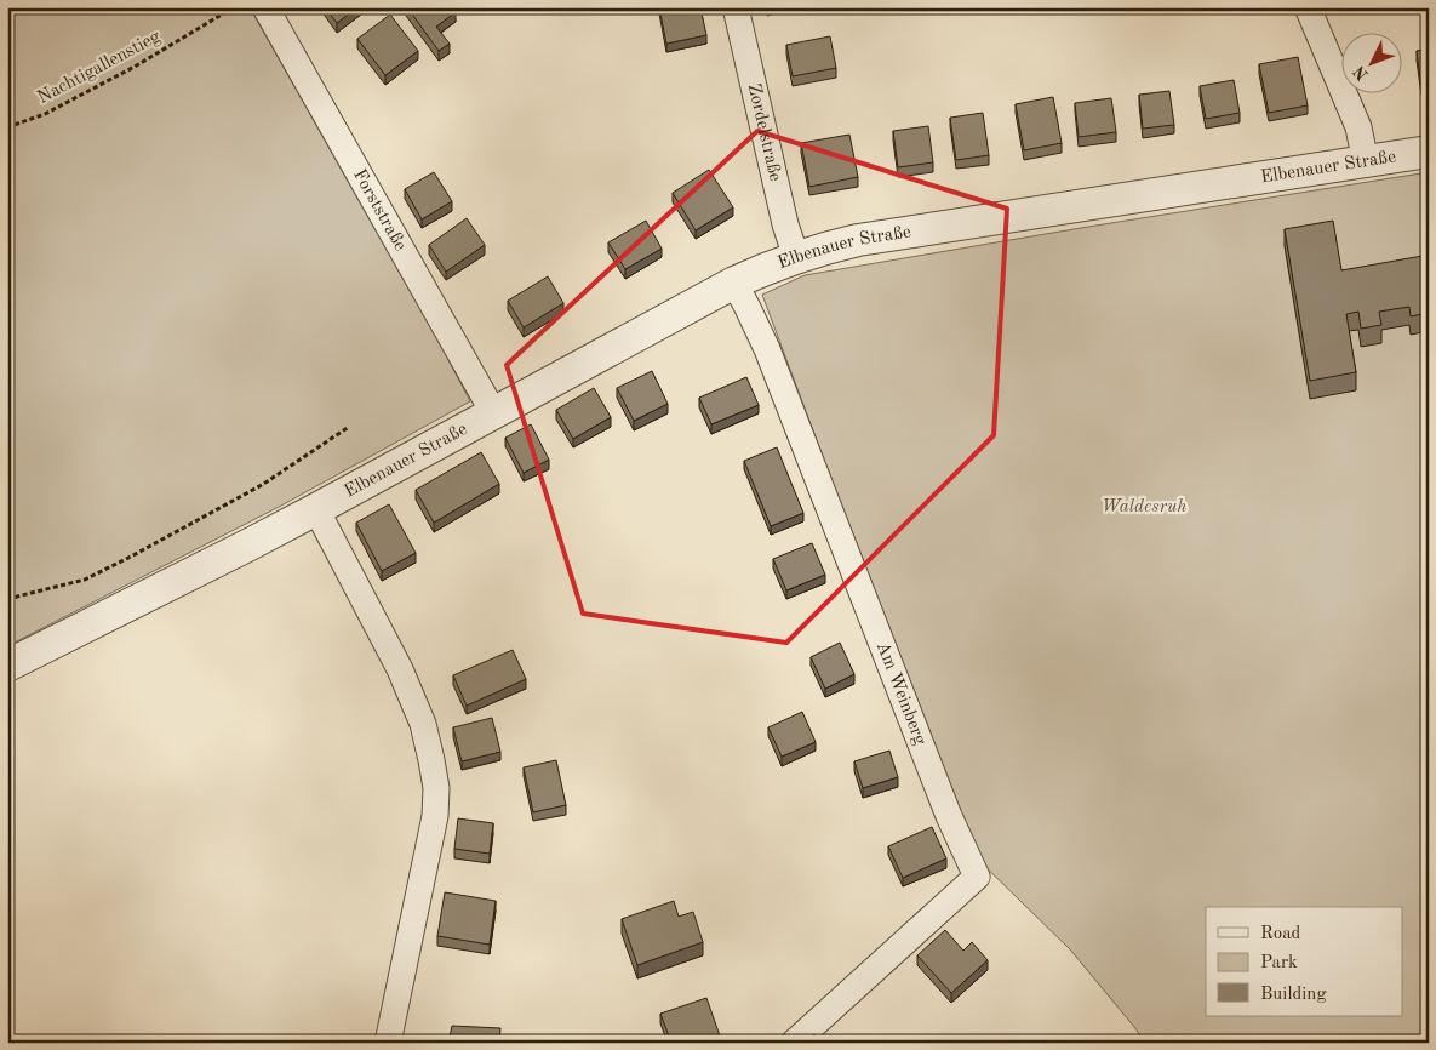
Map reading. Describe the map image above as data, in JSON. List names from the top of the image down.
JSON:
{
  "streets": {
    "street": [
      "Zordelstraße",
      "Elbenauer Straße",
      "Forststraße",
      "Am Weinberg"
    ],
    "path": ["Nachtigallenstieg"]
  },
  "crossings": [
    ["Zordelstraße", "Elbenauer Straße"],
    ["Elbenauer Straße", "Forststraße"],
    ["Elbenauer Straße", "Am Weinberg"]
  ],
  "parks": ["Waldesruh"],
  "legend": ["Road", "Park", "Building"],
  "north": "bottom left"
}
